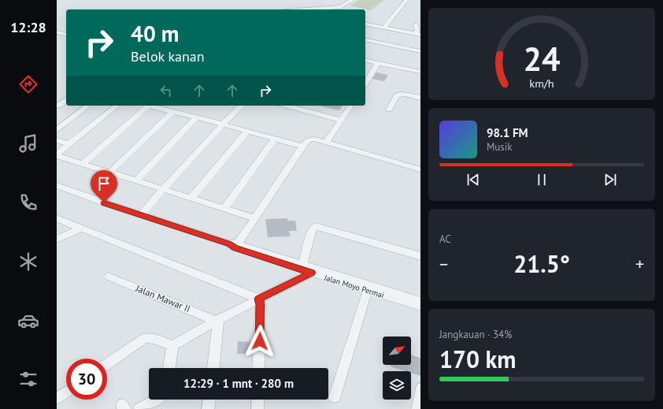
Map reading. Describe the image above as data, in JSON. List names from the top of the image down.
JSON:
{
  "streets": {
    "street": ["Jalan Moyo Permai", "Jalan Mawar II"]
  },
  "north": "top right",
  "page": {
    "tabs": "12:28",
    "turn": ["40 m", "Belok kanan"],
    "song": ["98.1 FM", "Musik"],
    "tile": [
      "AC",
      ["Jangkauan · 34%", "170 km"]
    ],
    "heat": ["−", "21.5°", "+"],
    "limit": "30",
    "trip": "12:29 · 1 mnt · 280 m",
    "gauge": ["24", "km/h"]
  }
}
